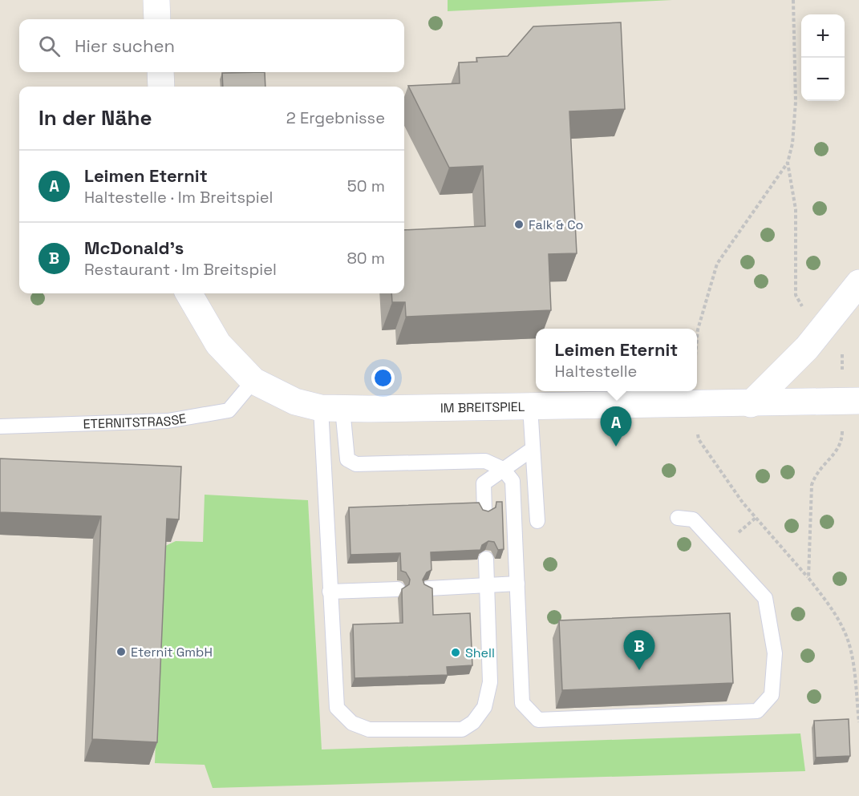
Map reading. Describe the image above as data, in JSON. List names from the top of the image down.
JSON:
{
  "streets": {
    "street": ["IM BREITSPIEL"],
    "lane": ["ETERNITSTRASSE"]
  },
  "crossings": [
    ["IM BREITSPIEL", "ETERNITSTRASSE"]
  ],
  "places": ["Falk & Co", "Eternit GmbH", "Shell"],
  "page": {
    "map_buttons": ["+", "−"],
    "search": "Hier suchen",
    "heading": ["In der Nähe", "2 Ergebnisse"],
    "list": [
      {
        "mark": "A",
        "name": "Leimen Eternit",
        "note": "Haltestelle · Im Breitspiel",
        "value": "50 m"
      },
      {
        "mark": "B",
        "name": "McDonald's",
        "note": "Restaurant · Im Breitspiel",
        "value": "80 m"
      }
    ],
    "popup": ["Leimen Eternit", "Haltestelle"],
    "pins": ["A", "B"]
  }
}
